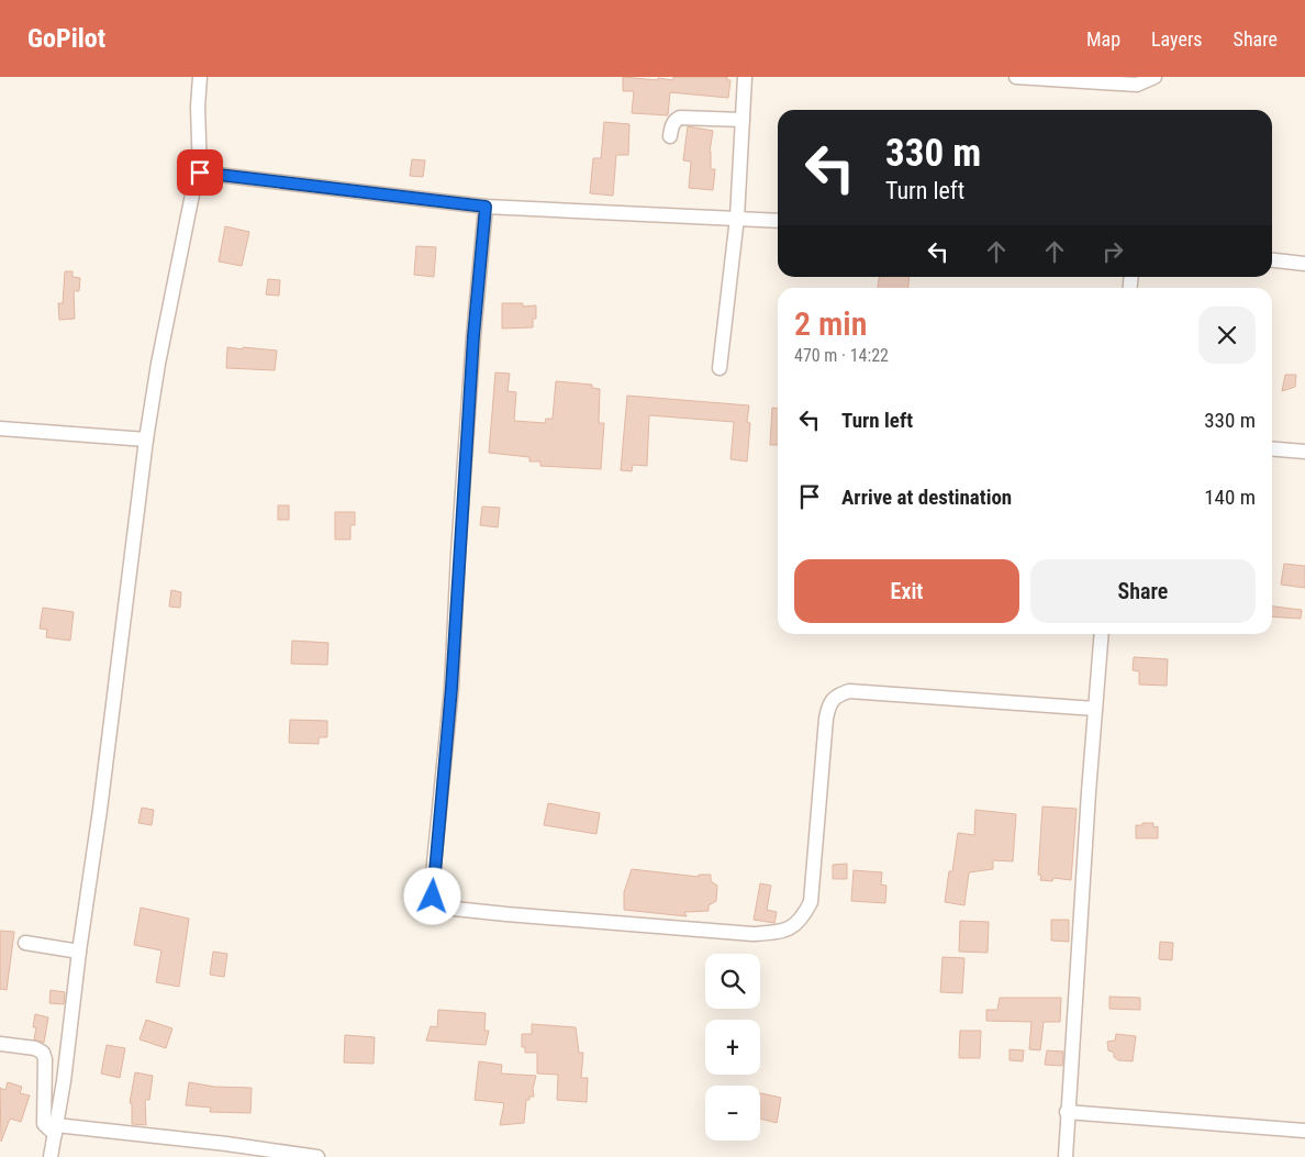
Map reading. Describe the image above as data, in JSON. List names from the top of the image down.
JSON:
{
  "page": {
    "header": "GoPilot",
    "nav": ["Map", "Layers", "Share"],
    "turn": ["330 m", "Turn left"],
    "heading": ["2 min", "470 m · 14:22"],
    "list": [
      {
        "name": "Turn left",
        "value": "330 m"
      },
      {
        "name": "Arrive at destination",
        "value": "140 m"
      }
    ],
    "buttons": ["Exit", "Share"],
    "map_buttons": ["+", "−"]
  }
}
